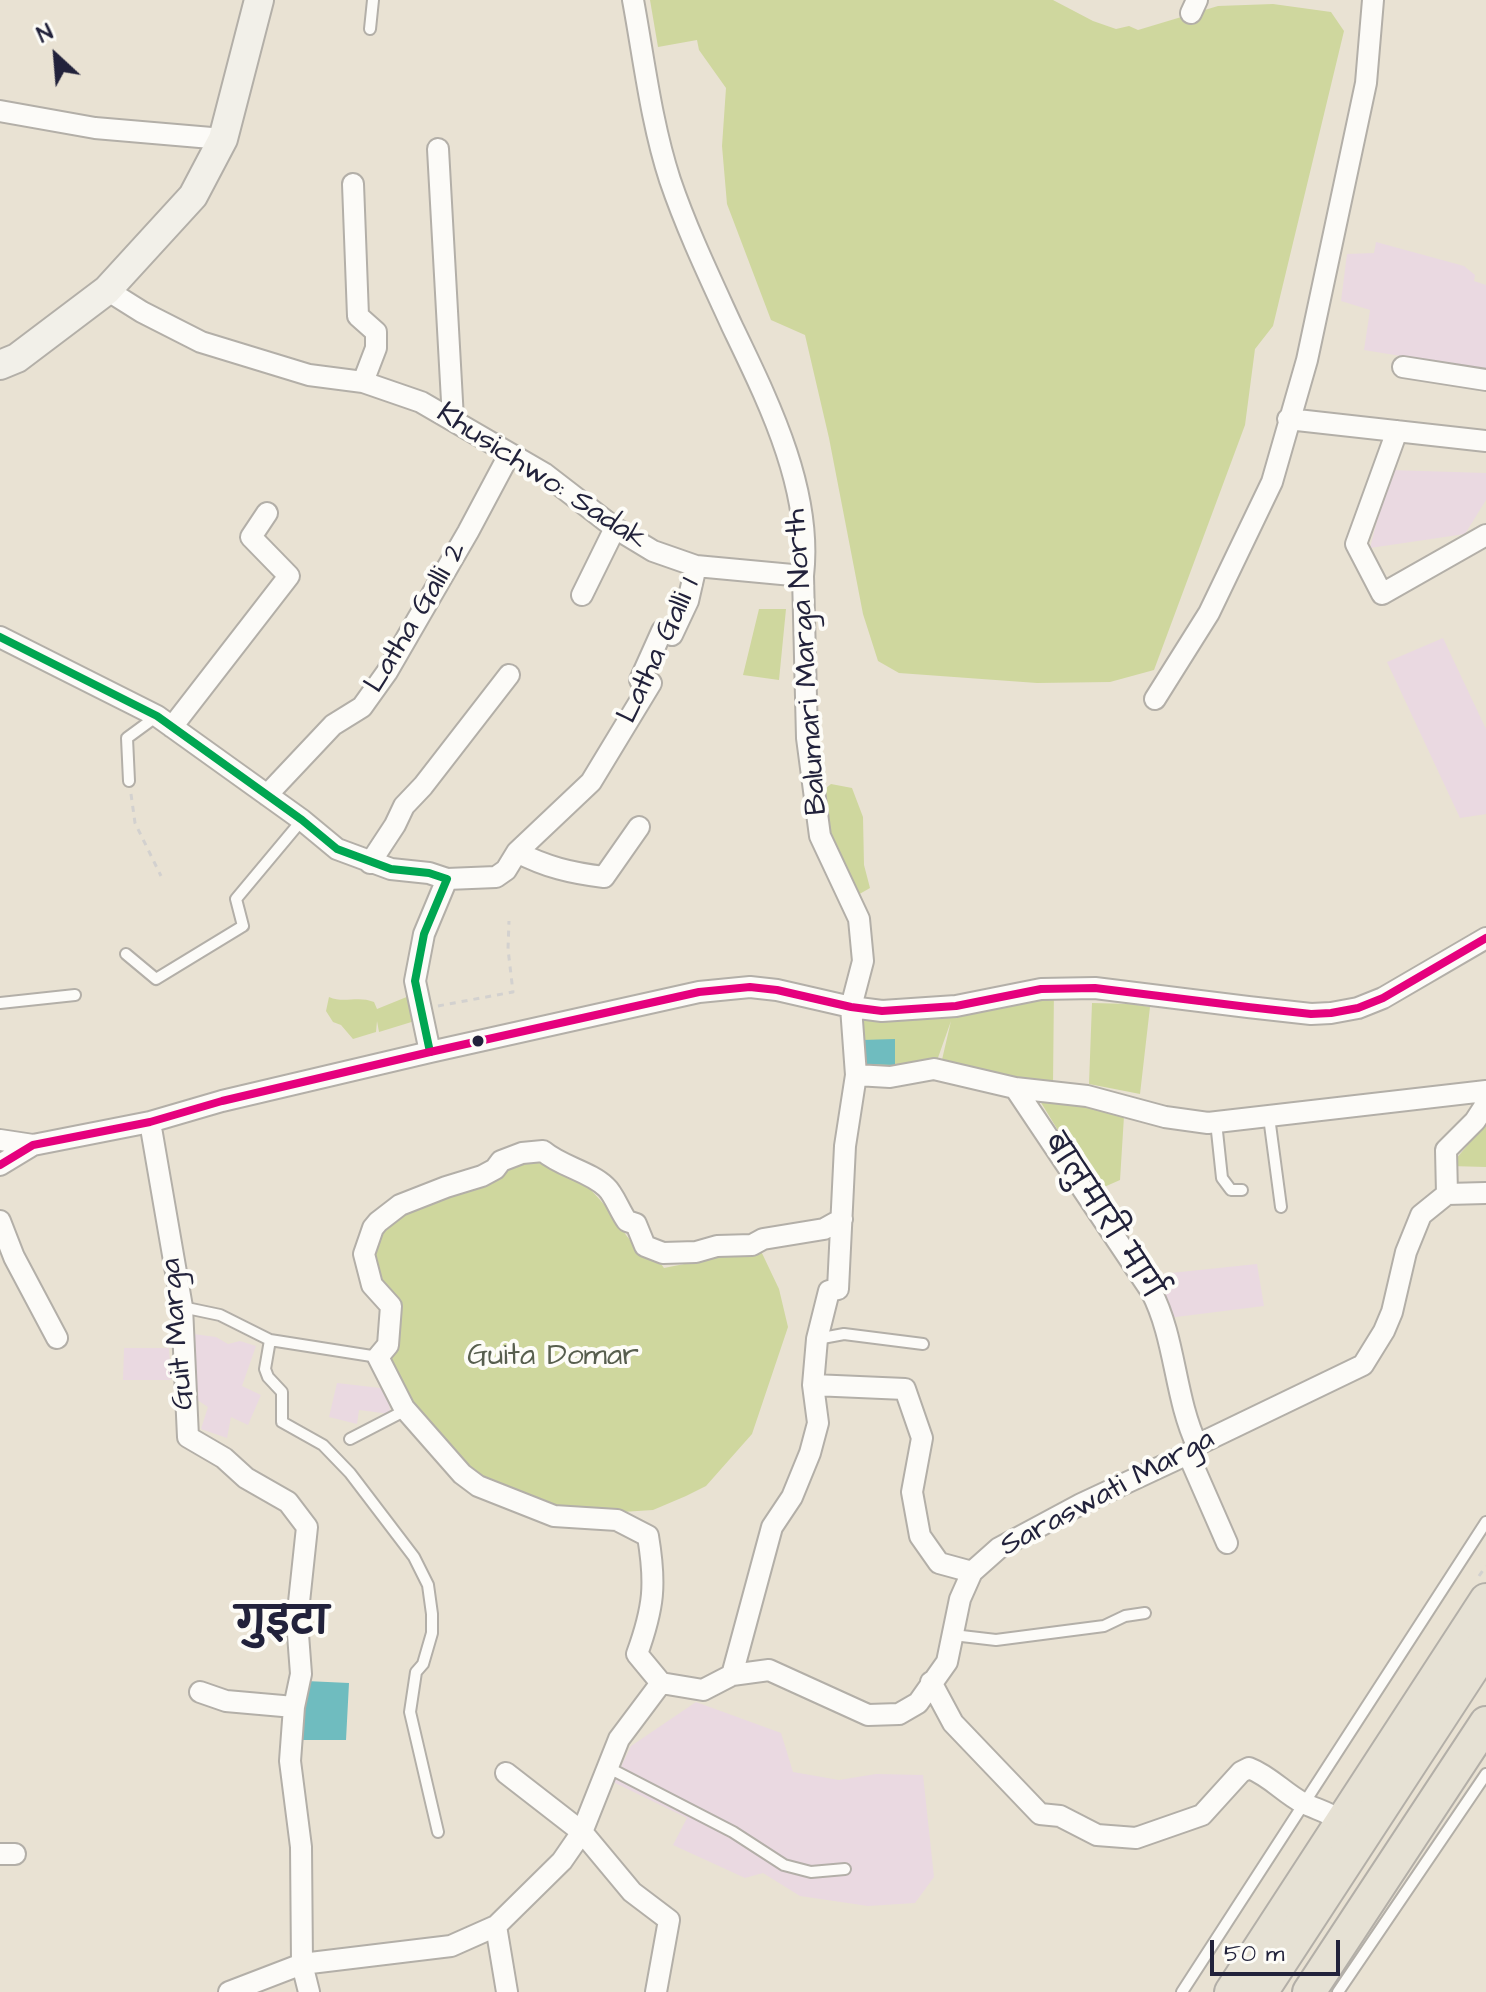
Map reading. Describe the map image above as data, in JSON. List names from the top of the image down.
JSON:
{
  "streets": {
    "street": [
      "Khusichwo: Sadak",
      "Latha Galli 2",
      "Latha Galli 1",
      "Balumari Marga North",
      "बालुमारी मार्ग",
      "Guit Marga",
      "Saraswati Marga"
    ]
  },
  "crossings": [
    ["Khusichwo: Sadak", "Latha Galli 2"],
    ["Khusichwo: Sadak", "Latha Galli 1"],
    ["Khusichwo: Sadak", "Balumari Marga North"],
    ["Latha Galli 2", "Latha Galli 1"],
    ["बालुमारी मार्ग", "Saraswati Marga"]
  ],
  "districts": ["गुइटा"],
  "parks": ["Guita Domar"],
  "scale_bar": "50 m",
  "north": "top left"
}
